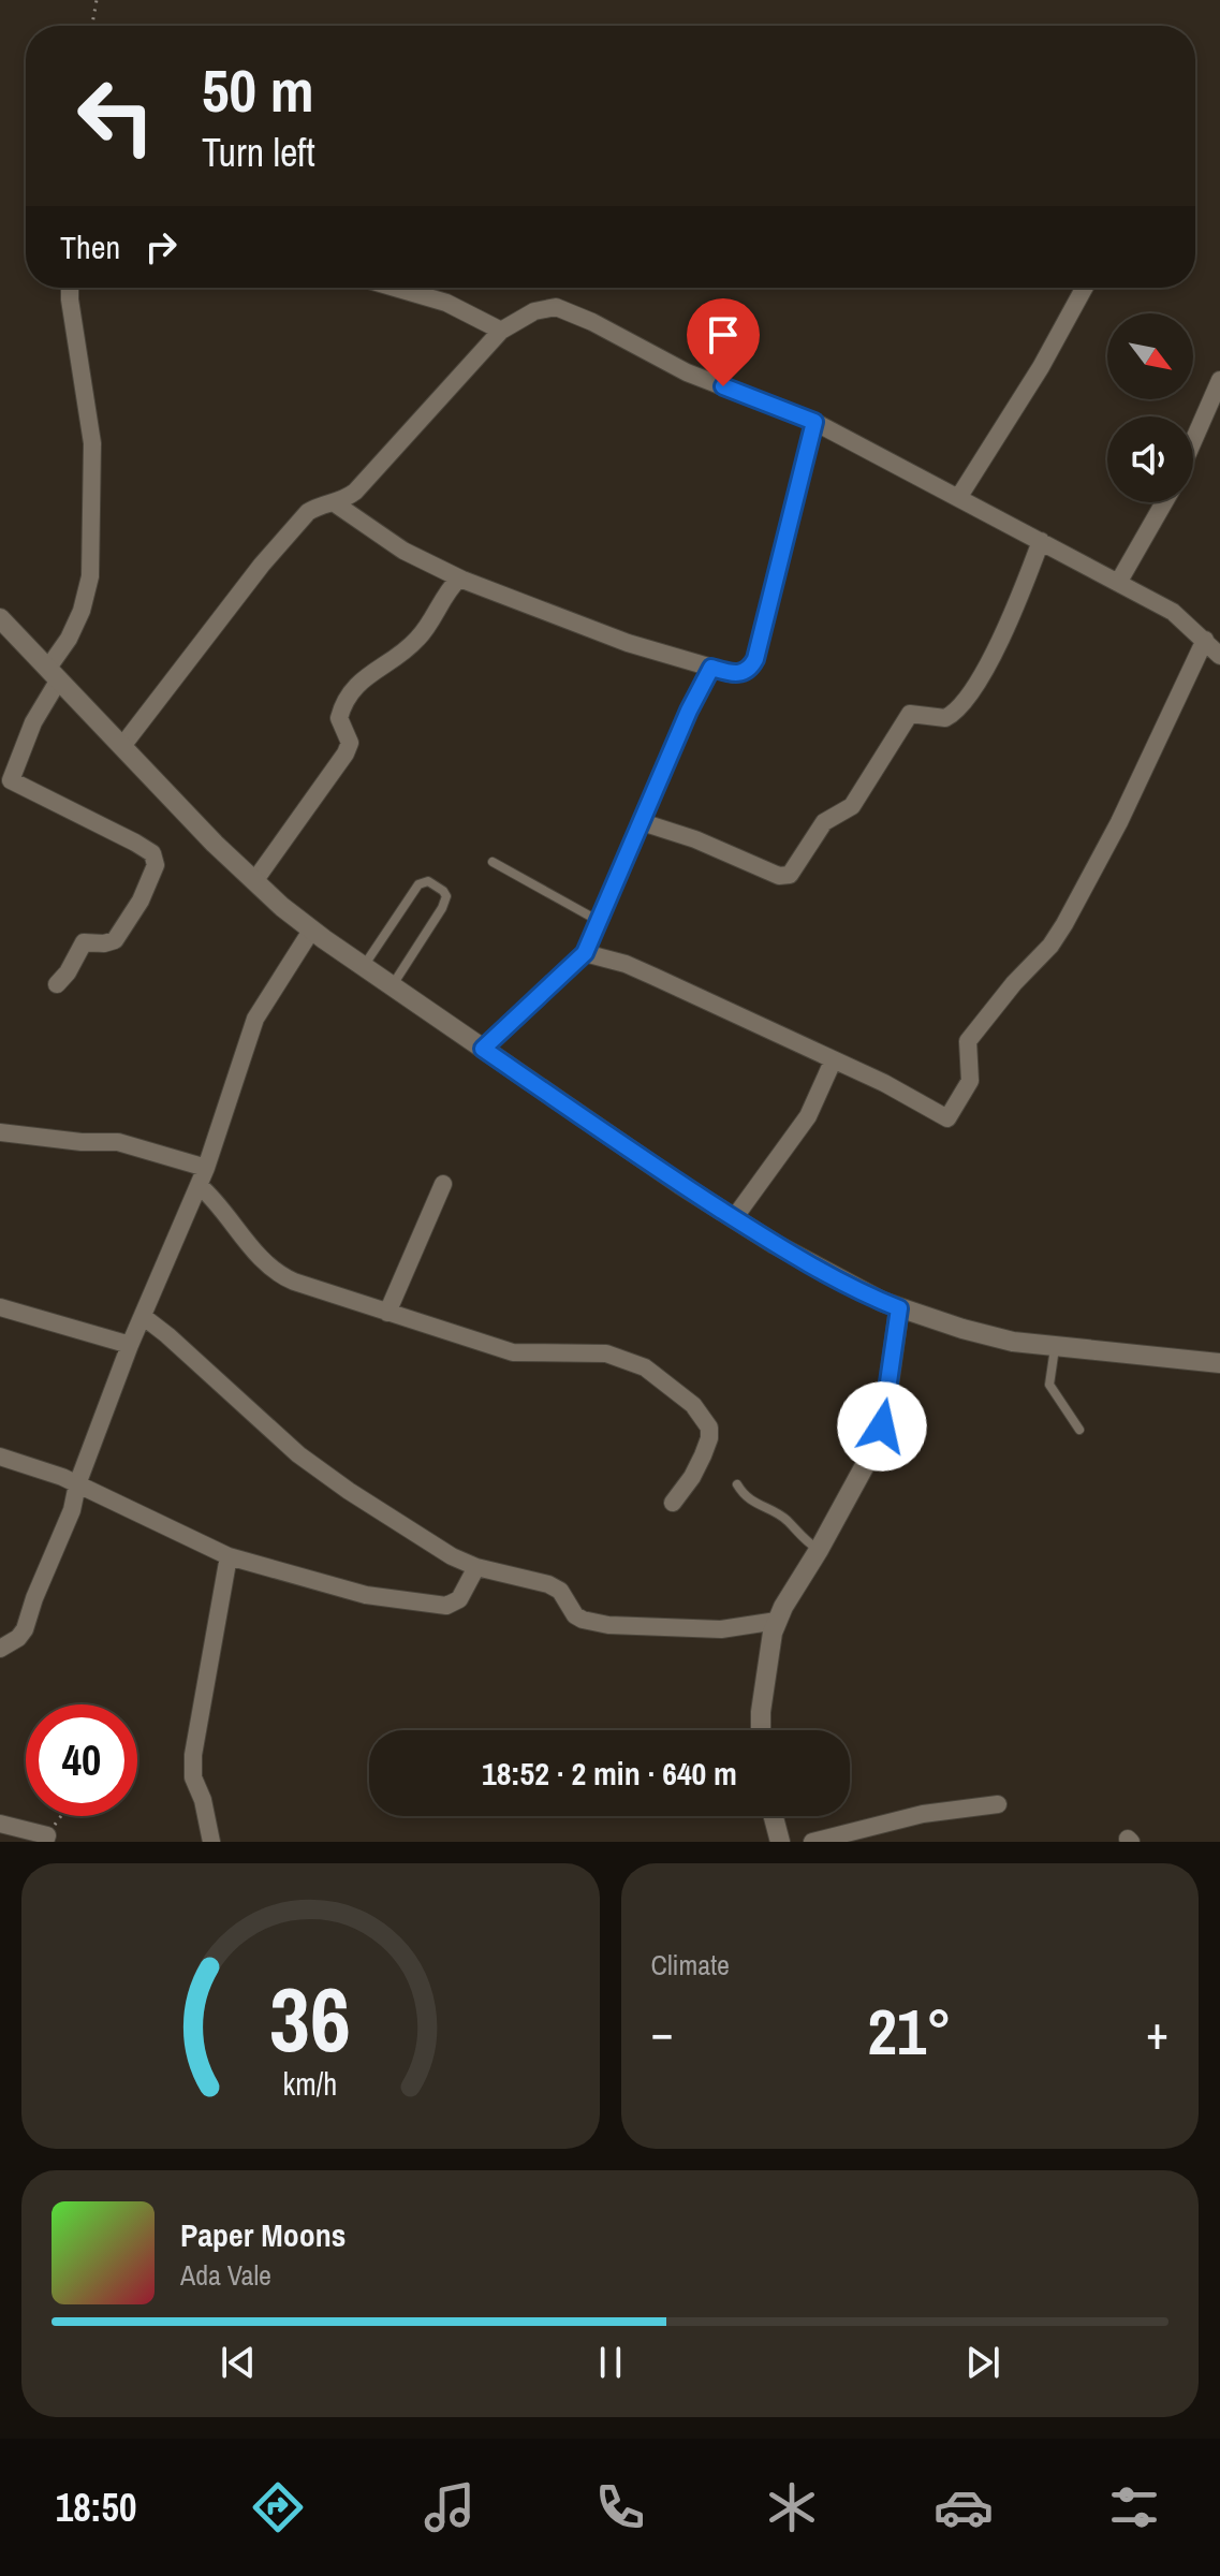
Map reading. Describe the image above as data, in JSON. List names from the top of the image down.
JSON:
{
  "north": "bottom right",
  "page": {
    "turn": ["50 m", "Turn left"],
    "then": "Then",
    "limit": "40",
    "trip": "18:52 · 2 min · 640 m",
    "tile": "Climate",
    "heat": ["−", "21°", "+"],
    "song": ["Paper Moons", "Ada Vale"],
    "tabs": "18:50",
    "gauge": ["36", "km/h"]
  }
}
